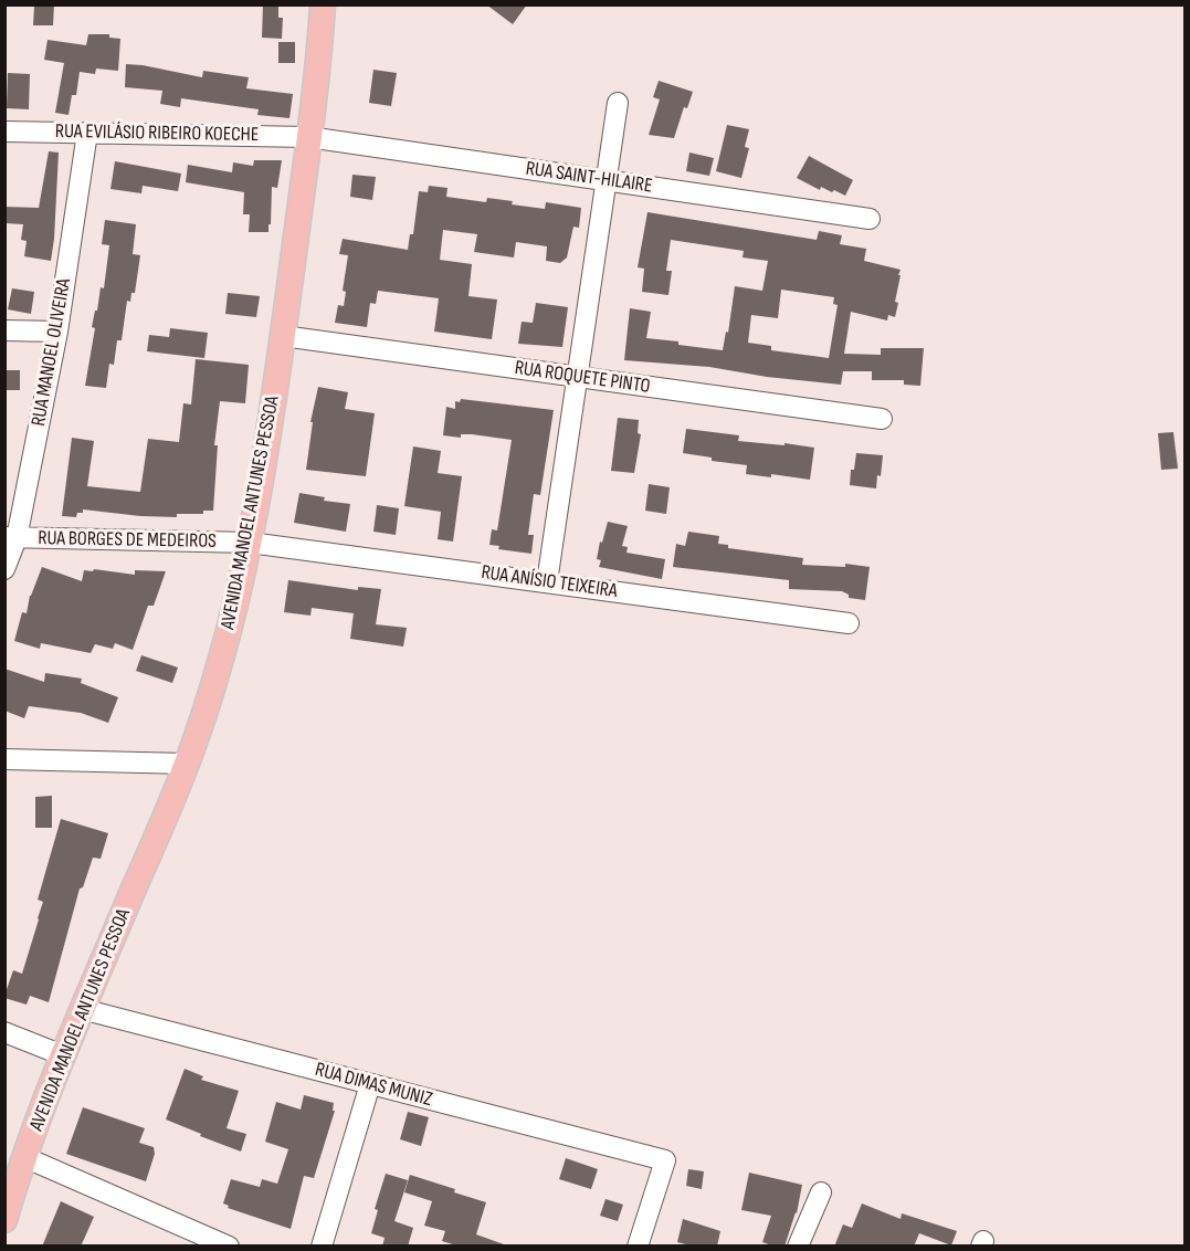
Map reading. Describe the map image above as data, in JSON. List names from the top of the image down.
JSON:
{
  "streets": {
    "main road": ["AVENIDA MANOEL ANTUNES PESSOA"],
    "street": [
      "RUA EVILÁSIO RIBEIRO KOECHE",
      "RUA SAINT-HILAIRE",
      "RUA MANOEL OLIVEIRA",
      "RUA ROQUETE PINTO",
      "RUA BORGES DE MEDEIROS",
      "RUA ANÍSIO TEIXEIRA",
      "RUA DIMAS MUNIZ"
    ]
  },
  "crossings": [
    ["RUA EVILÁSIO RIBEIRO KOECHE", "RUA SAINT-HILAIRE"],
    ["RUA EVILÁSIO RIBEIRO KOECHE", "RUA MANOEL OLIVEIRA"],
    ["RUA EVILÁSIO RIBEIRO KOECHE", "AVENIDA MANOEL ANTUNES PESSOA"],
    ["RUA SAINT-HILAIRE", "AVENIDA MANOEL ANTUNES PESSOA"],
    ["RUA MANOEL OLIVEIRA", "RUA BORGES DE MEDEIROS"],
    ["RUA ROQUETE PINTO", "AVENIDA MANOEL ANTUNES PESSOA"],
    ["AVENIDA MANOEL ANTUNES PESSOA", "RUA BORGES DE MEDEIROS"],
    ["AVENIDA MANOEL ANTUNES PESSOA", "RUA ANÍSIO TEIXEIRA"],
    ["AVENIDA MANOEL ANTUNES PESSOA", "RUA DIMAS MUNIZ"],
    ["RUA BORGES DE MEDEIROS", "RUA ANÍSIO TEIXEIRA"]
  ]
}
